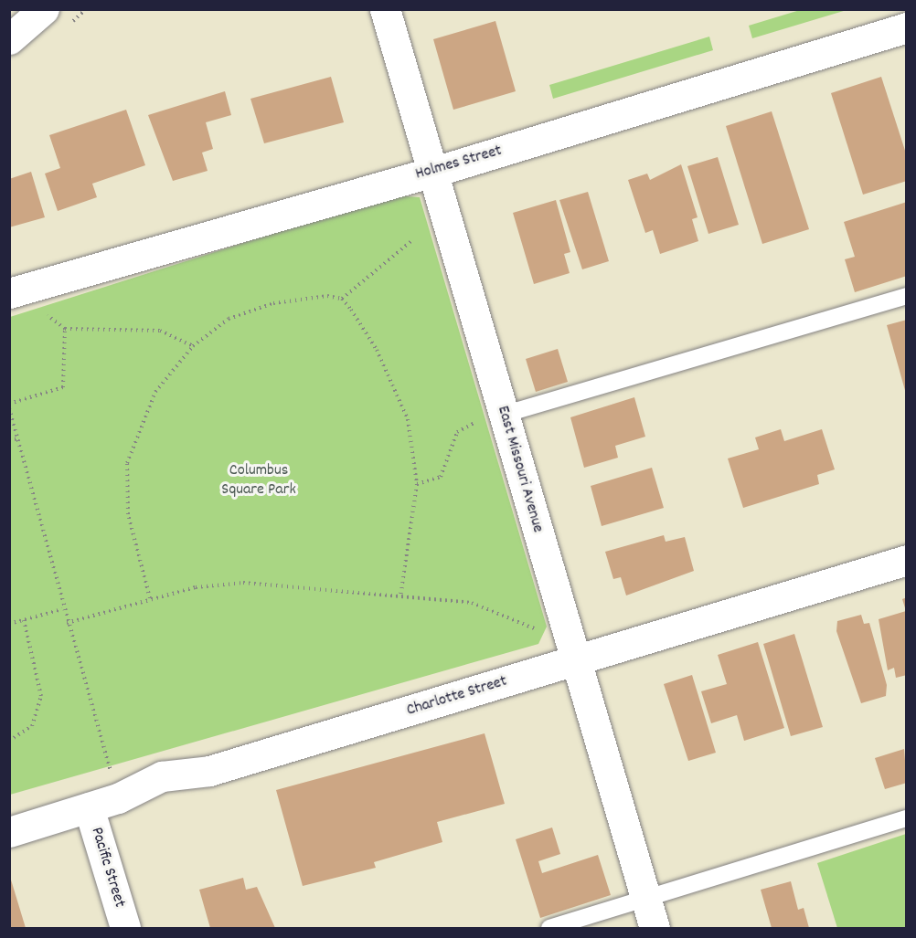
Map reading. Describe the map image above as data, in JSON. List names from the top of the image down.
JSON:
{
  "streets": {
    "street": [
      "Holmes Street",
      "East Missouri Avenue",
      "Charlotte Street",
      "Pacific Street"
    ]
  },
  "crossings": [
    ["Holmes Street", "East Missouri Avenue"],
    ["East Missouri Avenue", "Charlotte Street"],
    ["Charlotte Street", "Pacific Street"]
  ],
  "parks": ["Columbus Square Park"]
}
